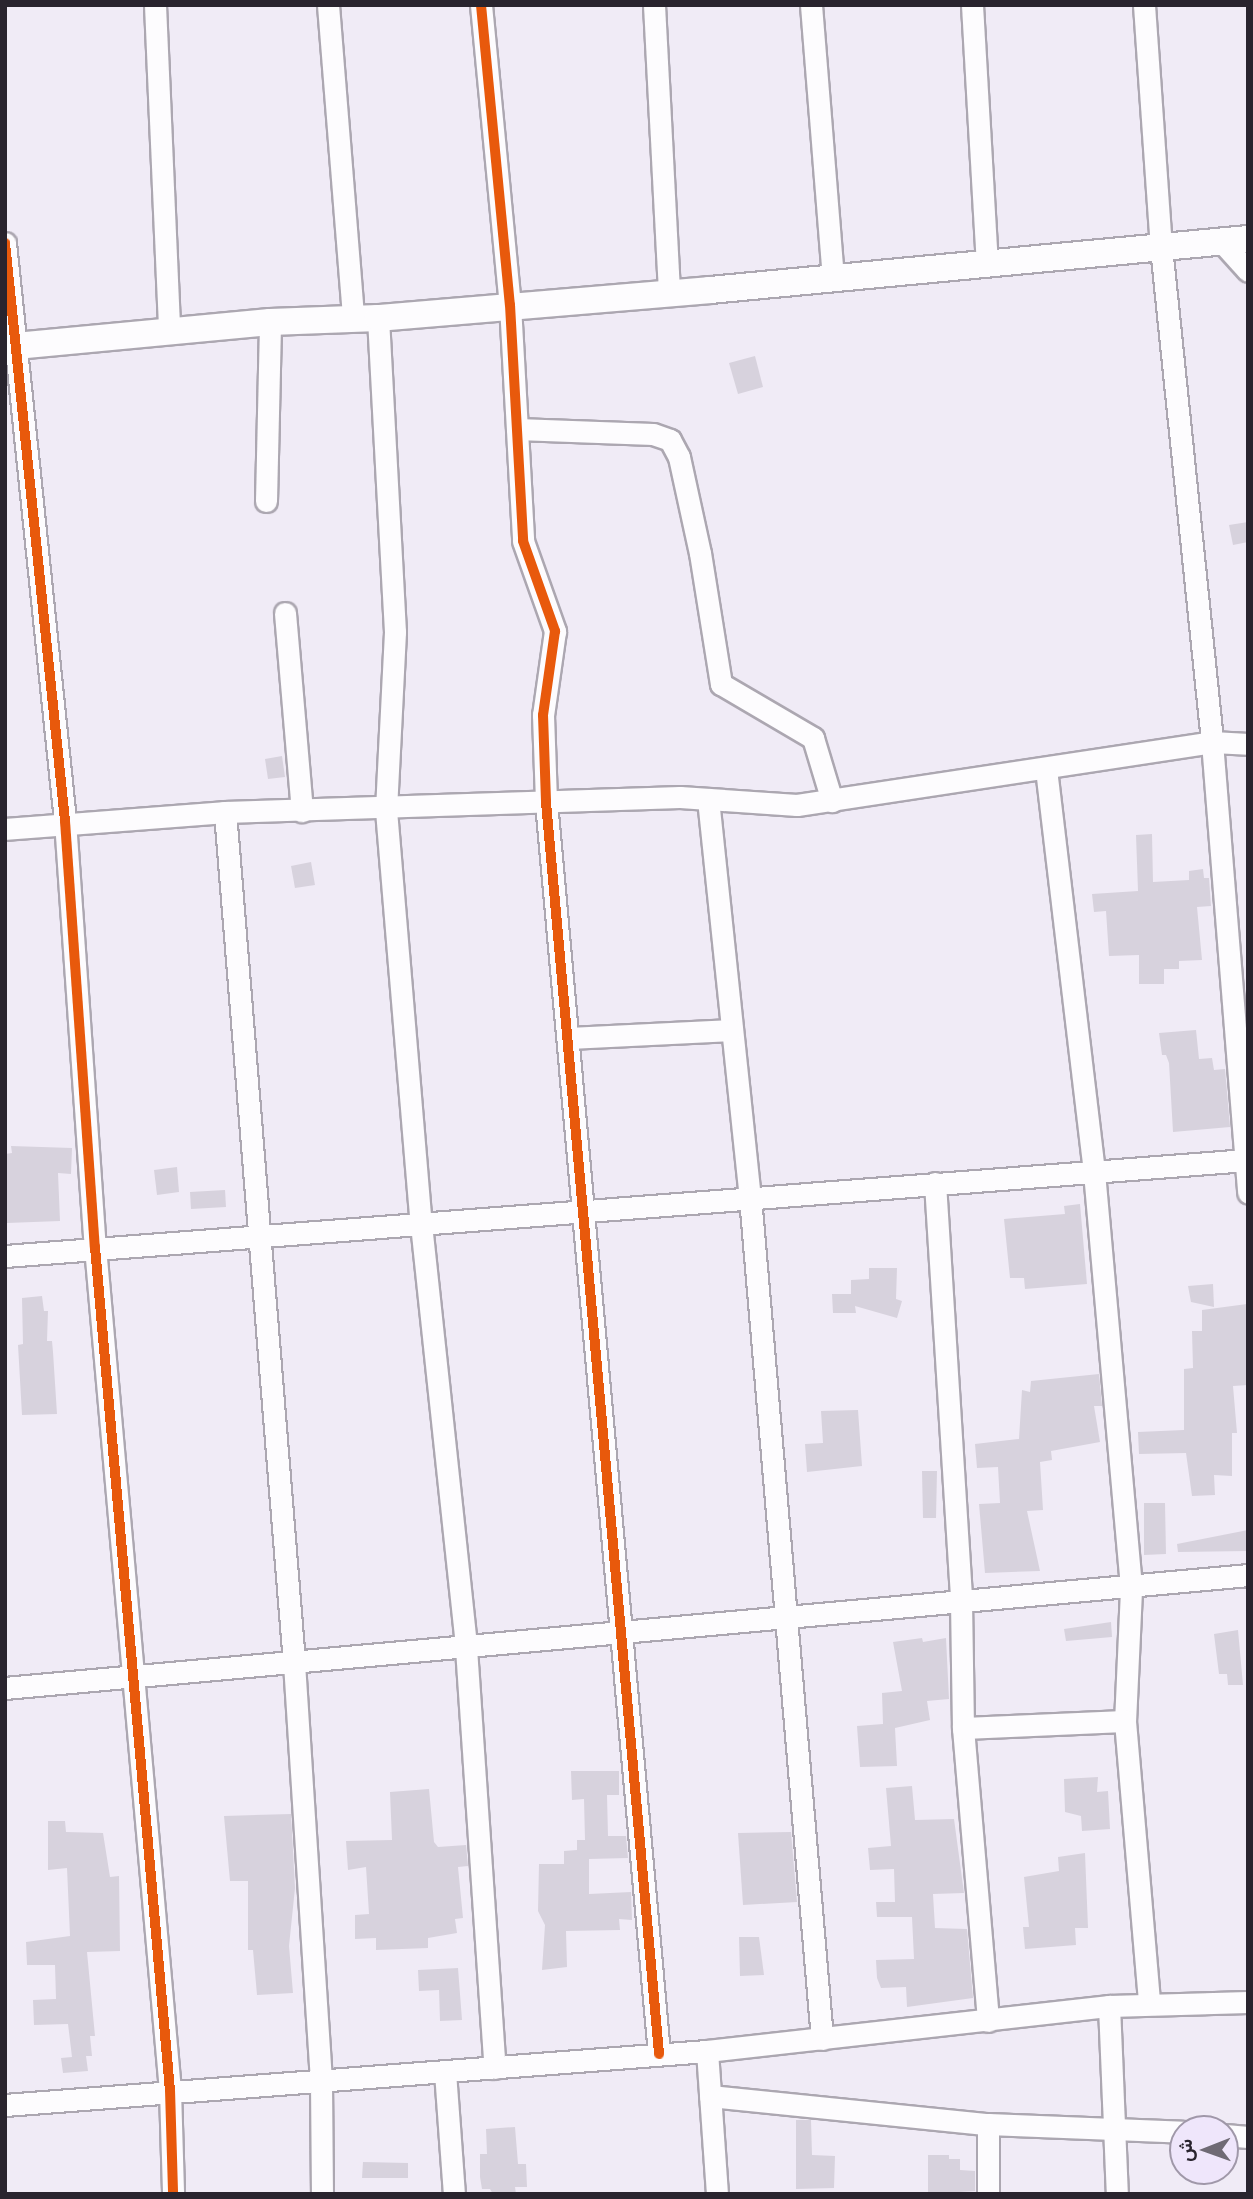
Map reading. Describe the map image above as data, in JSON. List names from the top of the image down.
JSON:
{
  "north": "left"
}
